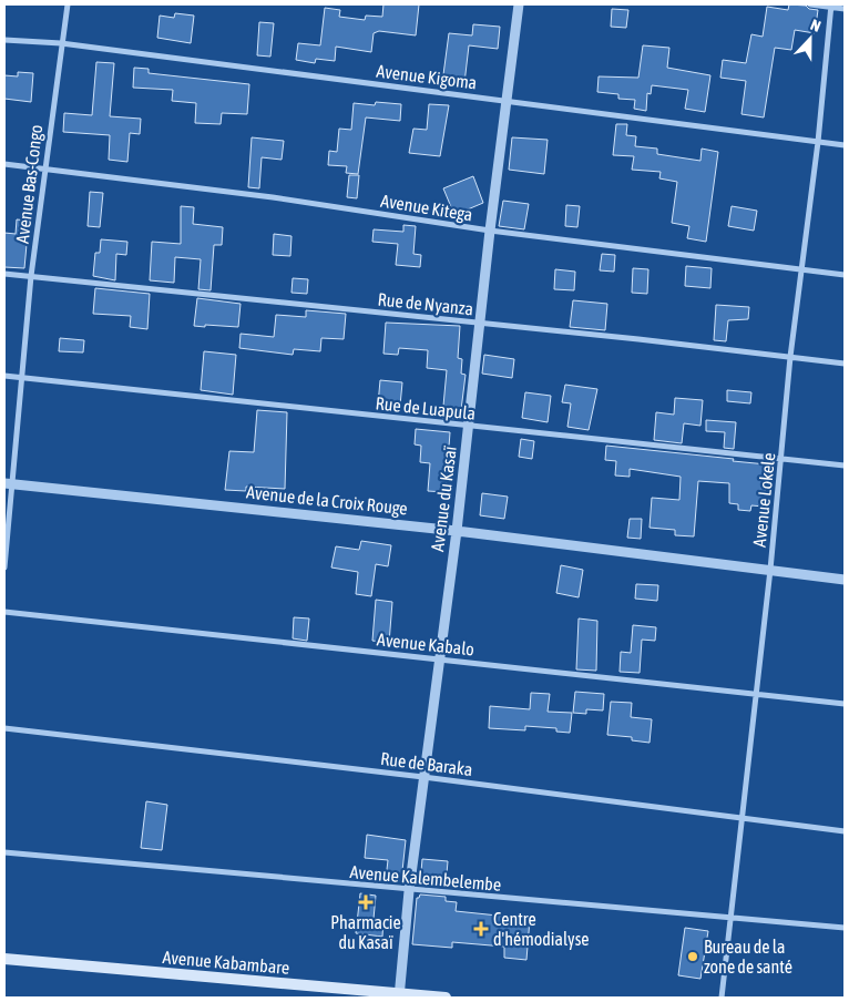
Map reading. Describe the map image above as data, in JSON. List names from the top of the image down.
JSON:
{
  "streets": {
    "main road": ["Avenue Kabambare"],
    "street": [
      "Avenue Kigoma",
      "Avenue Bas-Congo",
      "Avenue Kitega",
      "Rue de Nyanza",
      "Rue de Luapula",
      "Avenue du Kasaï",
      "Avenue de la Croix Rouge",
      "Avenue Lokele",
      "Avenue Kabalo",
      "Rue de Baraka",
      "Avenue Kalembelembe"
    ]
  },
  "crossings": [
    ["Avenue Kigoma", "Avenue Bas-Congo"],
    ["Avenue Kigoma", "Avenue du Kasaï"],
    ["Avenue Kigoma", "Avenue Lokele"],
    ["Avenue Bas-Congo", "Avenue Kitega"],
    ["Avenue Bas-Congo", "Rue de Nyanza"],
    ["Avenue Bas-Congo", "Rue de Luapula"],
    ["Avenue Bas-Congo", "Avenue de la Croix Rouge"],
    ["Avenue Kitega", "Avenue du Kasaï"],
    ["Avenue Kitega", "Avenue Lokele"],
    ["Rue de Nyanza", "Avenue du Kasaï"],
    ["Rue de Nyanza", "Avenue Lokele"],
    ["Rue de Luapula", "Avenue du Kasaï"],
    ["Rue de Luapula", "Avenue Lokele"],
    ["Avenue du Kasaï", "Avenue de la Croix Rouge"],
    ["Avenue du Kasaï", "Avenue Kabalo"],
    ["Avenue du Kasaï", "Rue de Baraka"],
    ["Avenue du Kasaï", "Avenue Kalembelembe"],
    ["Avenue du Kasaï", "Avenue Kabambare"],
    ["Avenue de la Croix Rouge", "Avenue Lokele"],
    ["Avenue Lokele", "Avenue Kabalo"],
    ["Avenue Lokele", "Rue de Baraka"],
    ["Avenue Lokele", "Avenue Kalembelembe"]
  ],
  "places": {
    "health": ["Pharmacie du Kasaï", "Centre d'hémodialyse"],
    "other": ["Bureau de la zone de santé"]
  },
  "north": "top"
}
